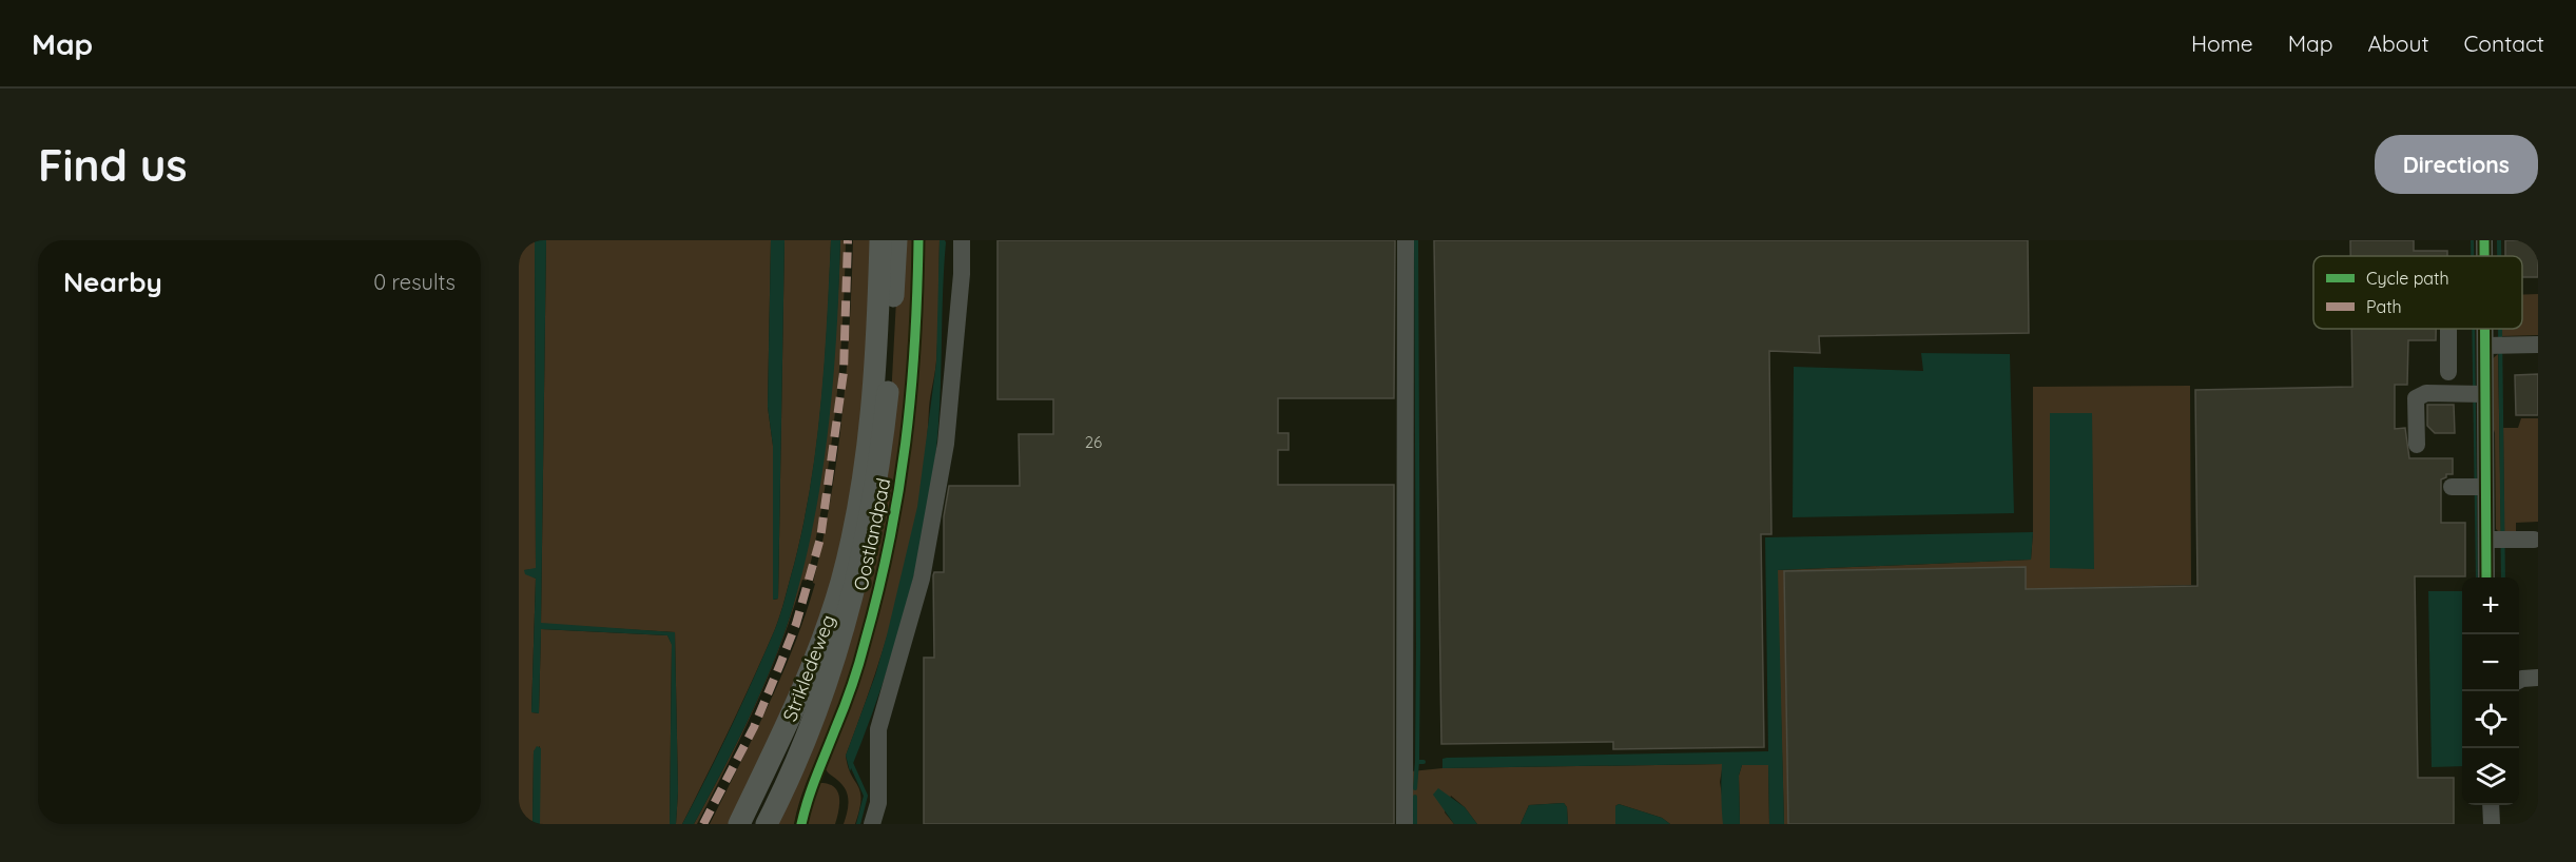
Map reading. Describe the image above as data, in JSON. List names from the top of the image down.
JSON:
{
  "streets": {
    "main road": ["Strikledeweg"],
    "cycle path": ["Oostlandpad"]
  },
  "house_numbers": ["26"],
  "legend": ["Cycle path", "Path"],
  "page": {
    "header": "Map",
    "nav": [
      "Home",
      "Map",
      "About",
      "Contact"
    ],
    "buttons": "Directions",
    "title": "Find us",
    "heading": ["Nearby", "0 results"],
    "map_buttons": ["+", "−"]
  }
}
